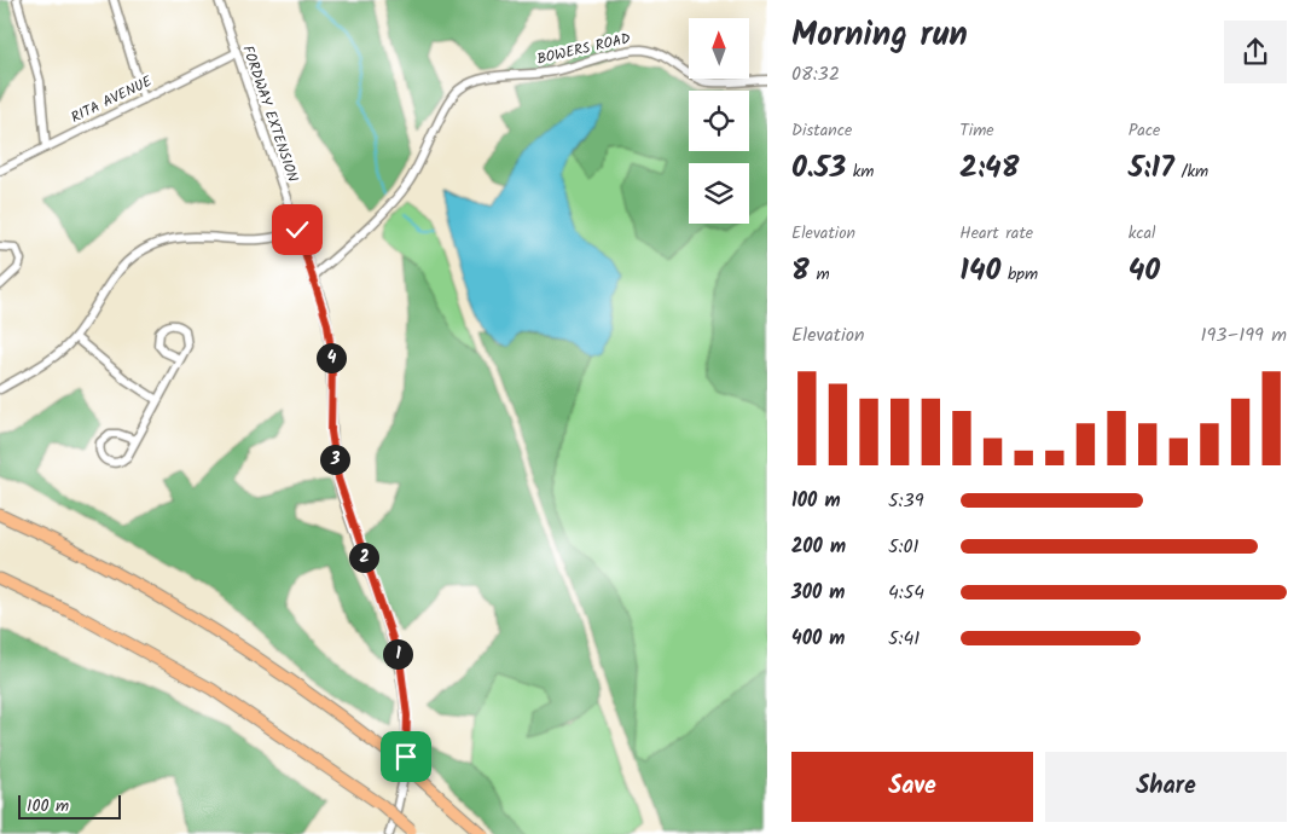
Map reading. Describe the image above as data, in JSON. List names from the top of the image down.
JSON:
{
  "streets": {
    "street": ["BOWERS ROAD", "RITA AVENUE", "FORDWAY EXTENSION"]
  },
  "crossings": [
    ["BOWERS ROAD", "FORDWAY EXTENSION"],
    ["RITA AVENUE", "FORDWAY EXTENSION"]
  ],
  "scale_bar": "100 m",
  "north": "top",
  "page": {
    "heading": ["Morning run", "08:32"],
    "stats": [
      ["Distance", "0.53 km"],
      ["Time", "2:48"],
      ["Pace", "5:17 /km"],
      ["Elevation", "8 m"],
      ["Heart rate", "140 bpm"],
      ["kcal", "40"]
    ],
    "chart": ["Elevation", "193–199 m"],
    "pins": [
      "4",
      "3",
      "2",
      "1"
    ],
    "list": [
      {
        "name": "100 m",
        "note": "5:39"
      },
      {
        "name": "200 m",
        "note": "5:01"
      },
      {
        "name": "300 m",
        "note": "4:54"
      },
      {
        "name": "400 m",
        "note": "5:41"
      }
    ],
    "buttons": ["Save", "Share"],
    "scale": "100 m"
  }
}
